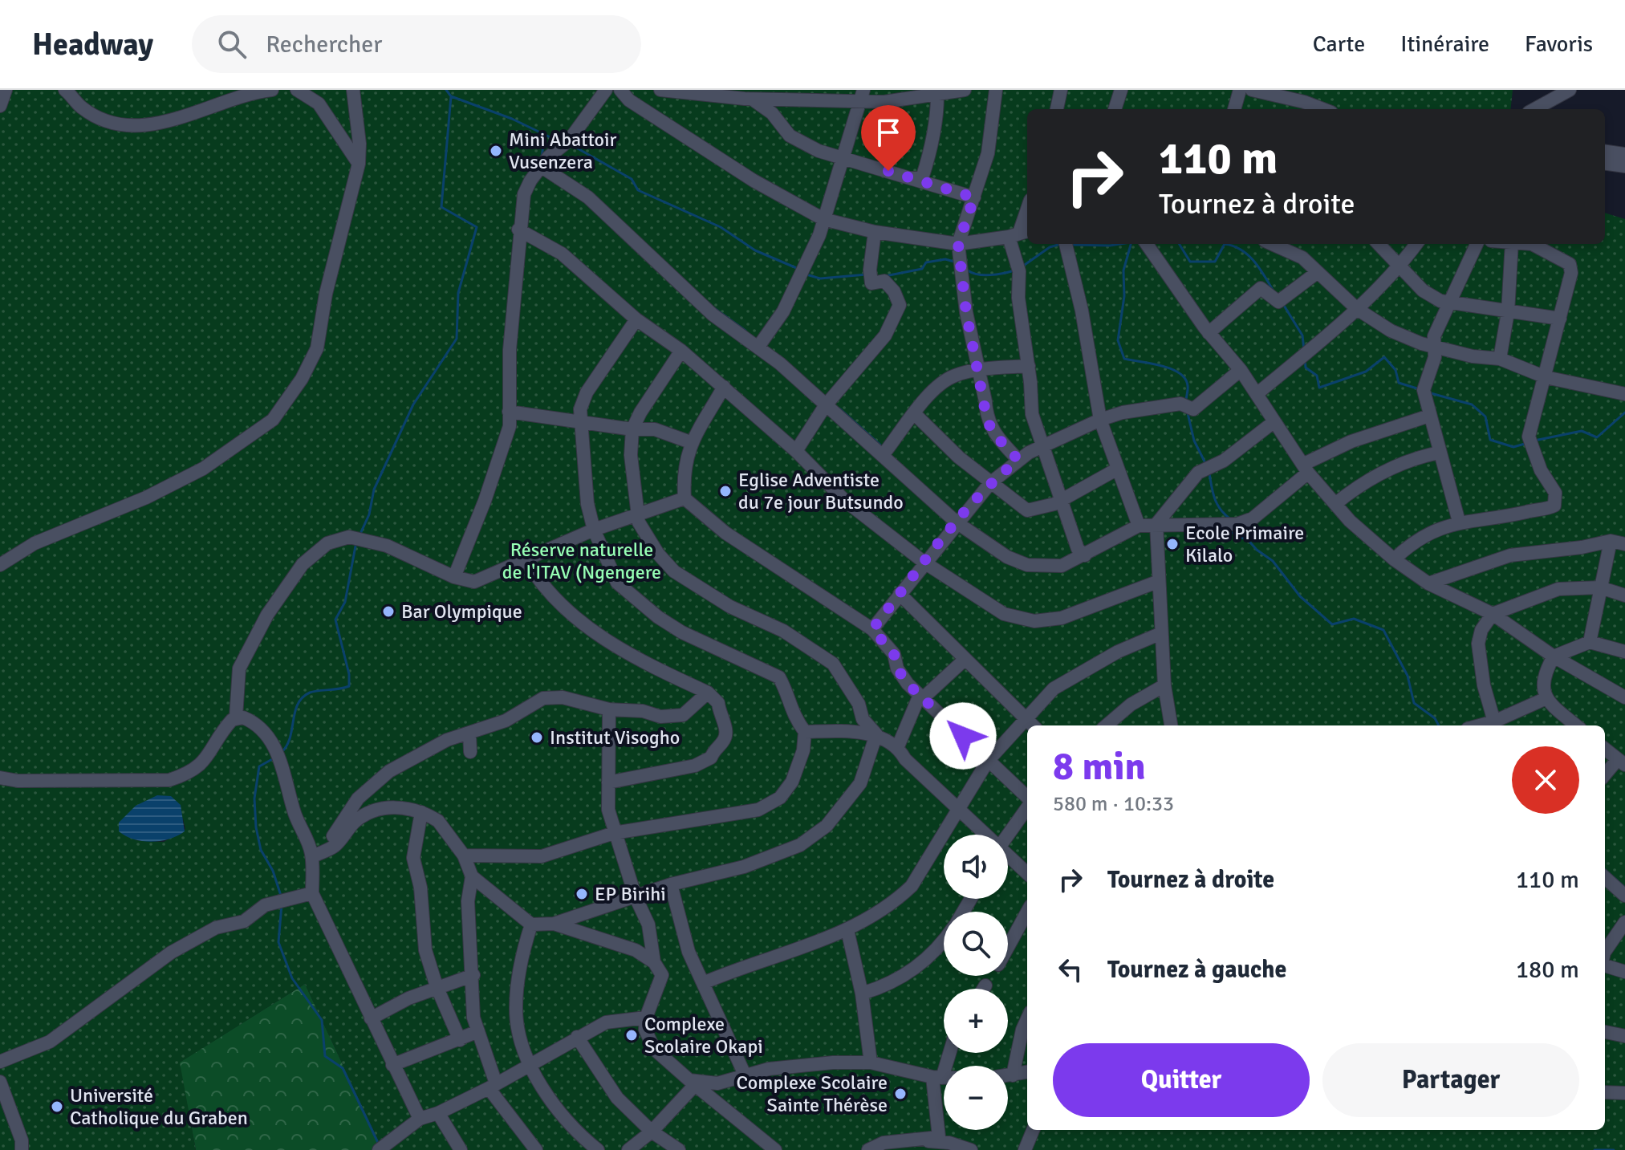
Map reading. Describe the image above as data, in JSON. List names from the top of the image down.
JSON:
{
  "parks": ["Réserve naturelle de l'ITAV (Ngengere"],
  "places": [
    "Mini Abattoir Vusenzera",
    "Eglise Adventiste du 7e jour Butsundo",
    "Ecole Primaire Kilalo",
    "Bar Olympique",
    "Institut Visogho",
    "EP Birihi",
    "Complexe Scolaire Okapi",
    "Complexe Scolaire Sainte Thérèse",
    "Université Catholique du Graben"
  ],
  "page": {
    "header": "Headway",
    "search": "Rechercher",
    "nav": ["Carte", "Itinéraire", "Favoris"],
    "turn": ["110 m", "Tournez à droite"],
    "heading": ["8 min", "580 m · 10:33"],
    "map_buttons": ["+", "−"],
    "list": [
      {
        "name": "Tournez à droite",
        "value": "110 m"
      },
      {
        "name": "Tournez à gauche",
        "value": "180 m"
      }
    ],
    "buttons": ["Quitter", "Partager"]
  }
}
